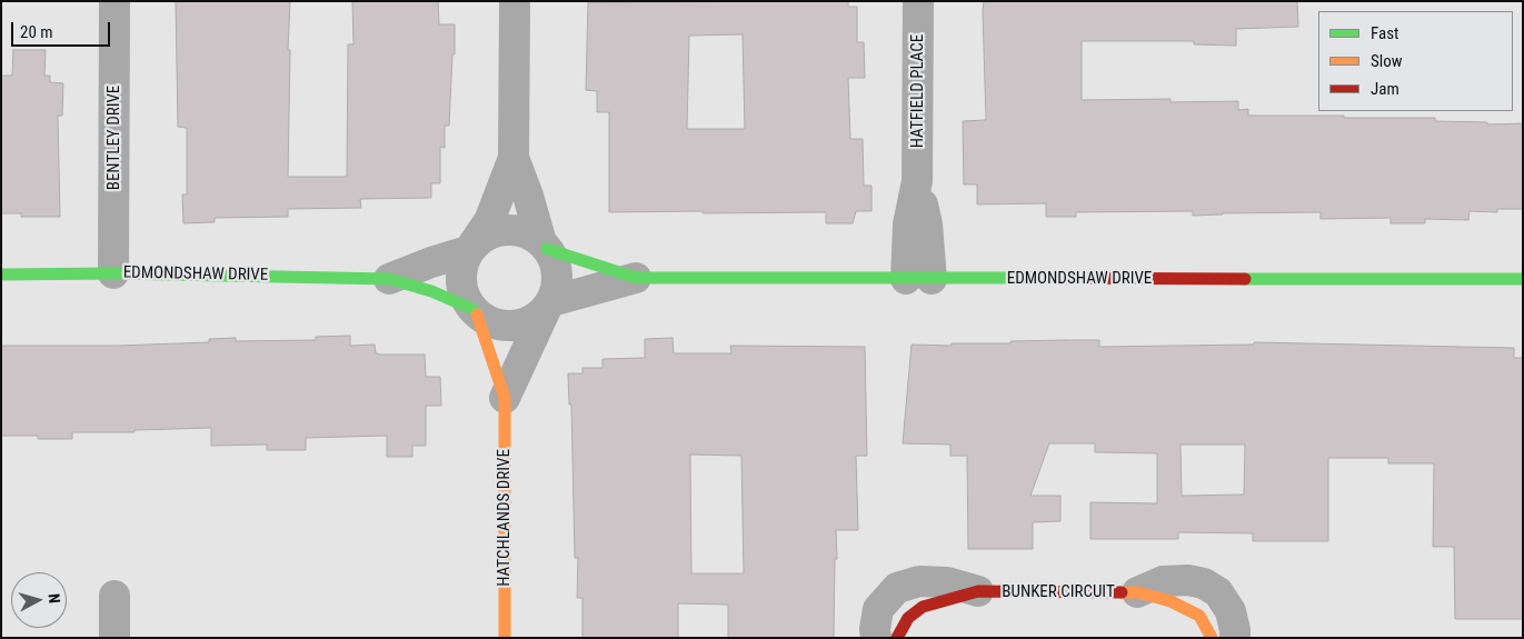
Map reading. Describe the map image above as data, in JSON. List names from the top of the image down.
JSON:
{
  "streets": {
    "street": [
      "HATFIELD PLACE",
      "BENTLEY DRIVE",
      "EDMONDSHAW DRIVE",
      "HATCHLANDS DRIVE",
      "BUNKER CIRCUIT"
    ]
  },
  "crossings": [
    ["HATFIELD PLACE", "EDMONDSHAW DRIVE"],
    ["BENTLEY DRIVE", "EDMONDSHAW DRIVE"],
    ["EDMONDSHAW DRIVE", "HATCHLANDS DRIVE"]
  ],
  "legend": ["Fast", "Slow", "Jam"],
  "scale_bar": "20 m",
  "north": "right"
}
